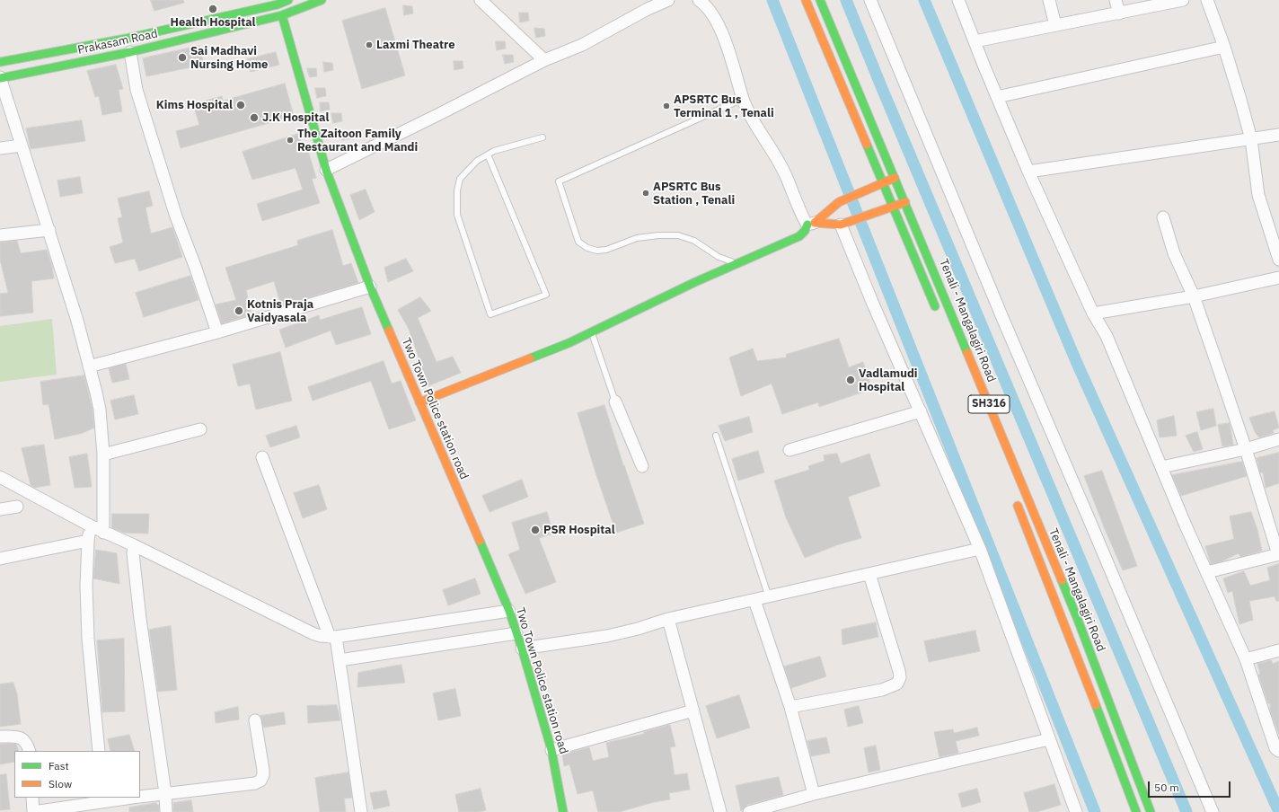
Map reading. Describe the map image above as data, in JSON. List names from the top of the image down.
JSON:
{
  "streets": {
    "main road": [
      "Prakasam Road",
      "Tenali - Mangalagiri Road",
      "SH316",
      "Two Town Police station road"
    ]
  },
  "crossings": [
    ["Prakasam Road", "Two Town Police station road"]
  ],
  "places": [
    "Health Hospital",
    "Laxmi Theatre",
    "Sai Madhavi Nursing Home",
    "Kims Hospital",
    "APSRTC Bus Terminal 1 , Tenali",
    "J.K Hospital",
    "The Zaitoon Family Restaurant and Mandi",
    "APSRTC Bus Station , Tenali",
    "Kotnis Praja Vaidyasala",
    "Vadlamudi Hospital",
    "PSR Hospital"
  ],
  "legend": ["Fast", "Slow"],
  "scale_bar": "50 m"
}
